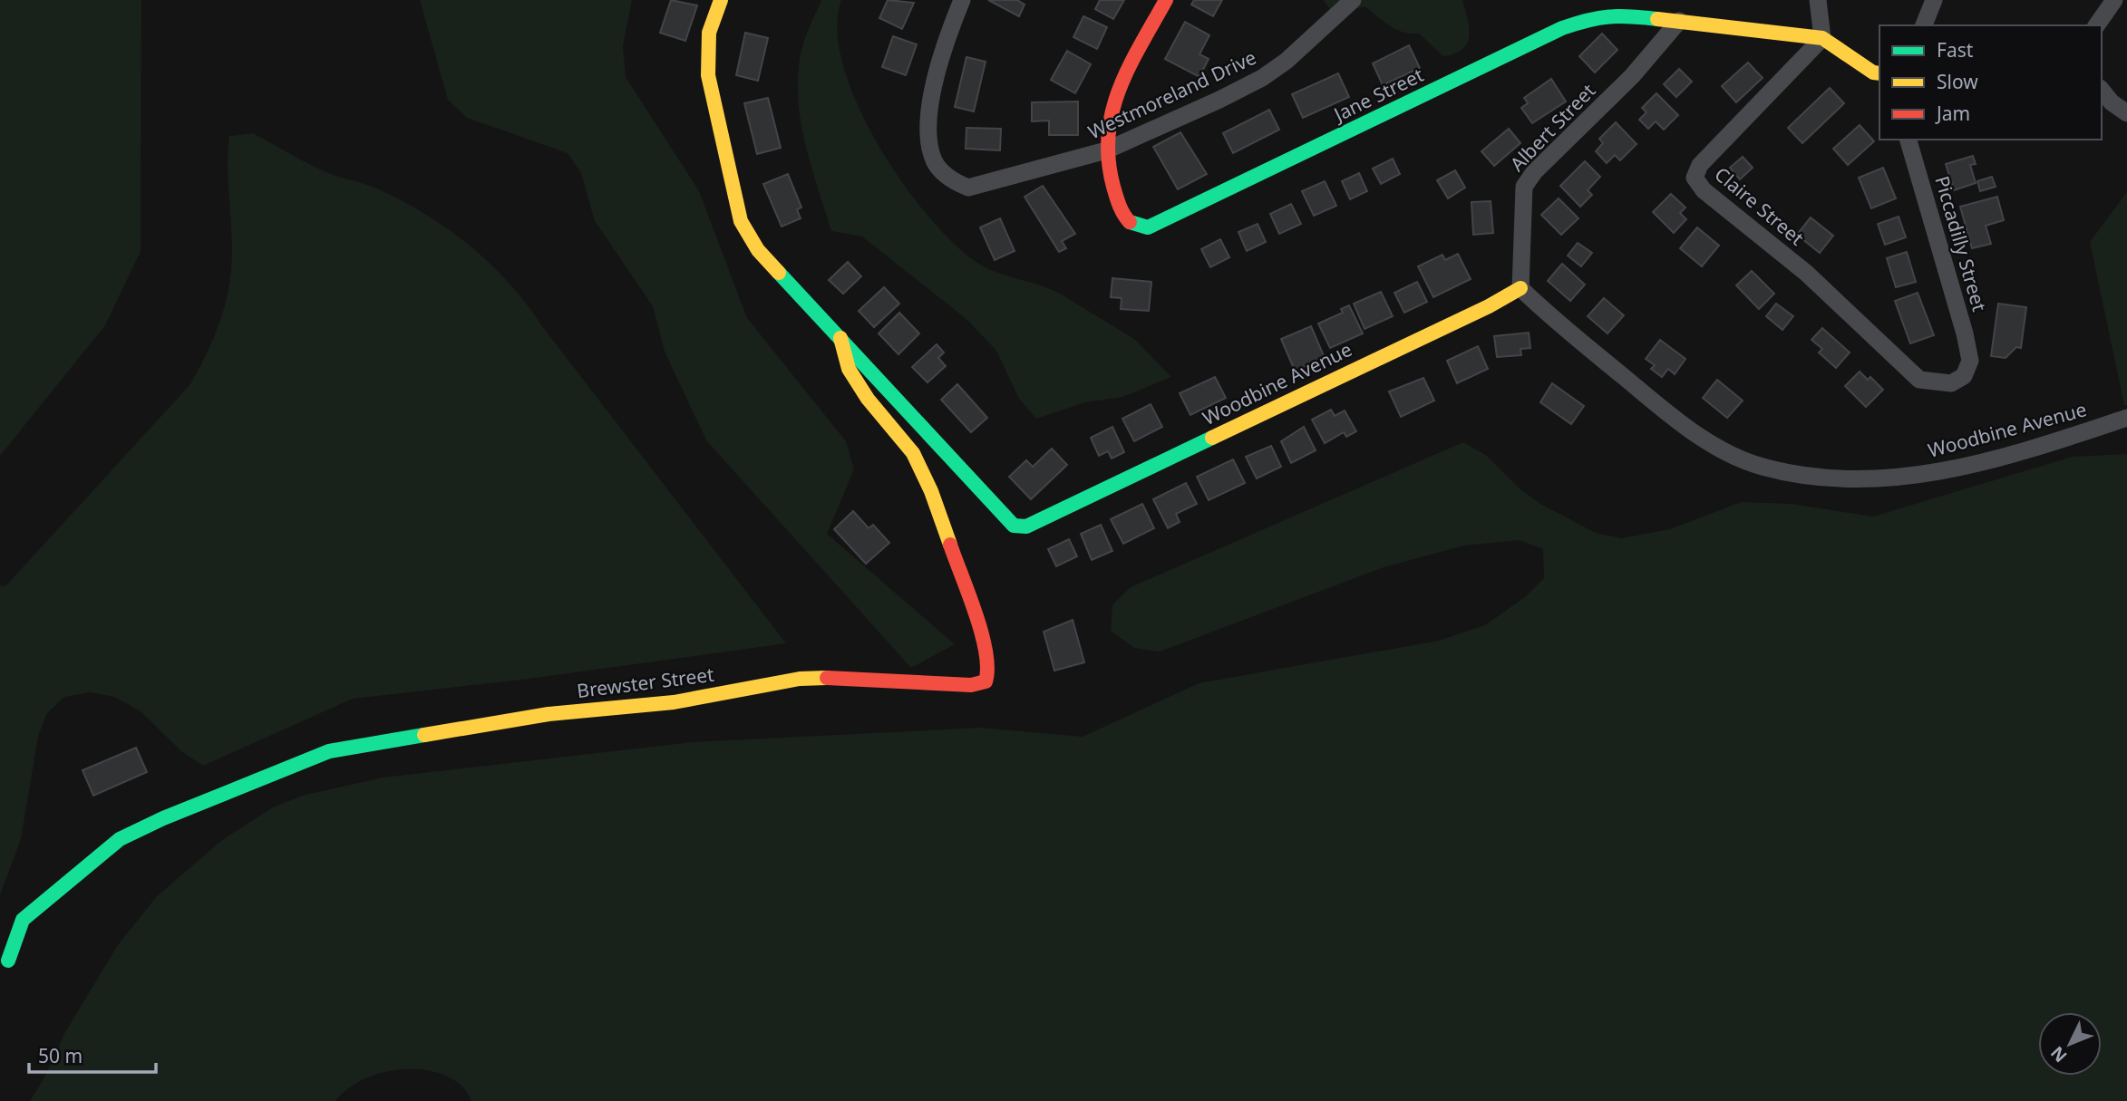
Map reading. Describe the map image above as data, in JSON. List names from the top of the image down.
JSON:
{
  "streets": {
    "street": [
      "Westmoreland Drive",
      "Jane Street",
      "Albert Street",
      "Claire Street",
      "Piccadilly Street",
      "Woodbine Avenue",
      "Brewster Street"
    ]
  },
  "crossings": [
    ["Westmoreland Drive", "Jane Street"],
    ["Jane Street", "Albert Street"],
    ["Jane Street", "Claire Street"],
    ["Albert Street", "Woodbine Avenue"],
    ["Claire Street", "Piccadilly Street"],
    ["Woodbine Avenue", "Brewster Street"]
  ],
  "legend": ["Fast", "Slow", "Jam"],
  "scale_bar": "50 m",
  "north": "bottom left"
}
